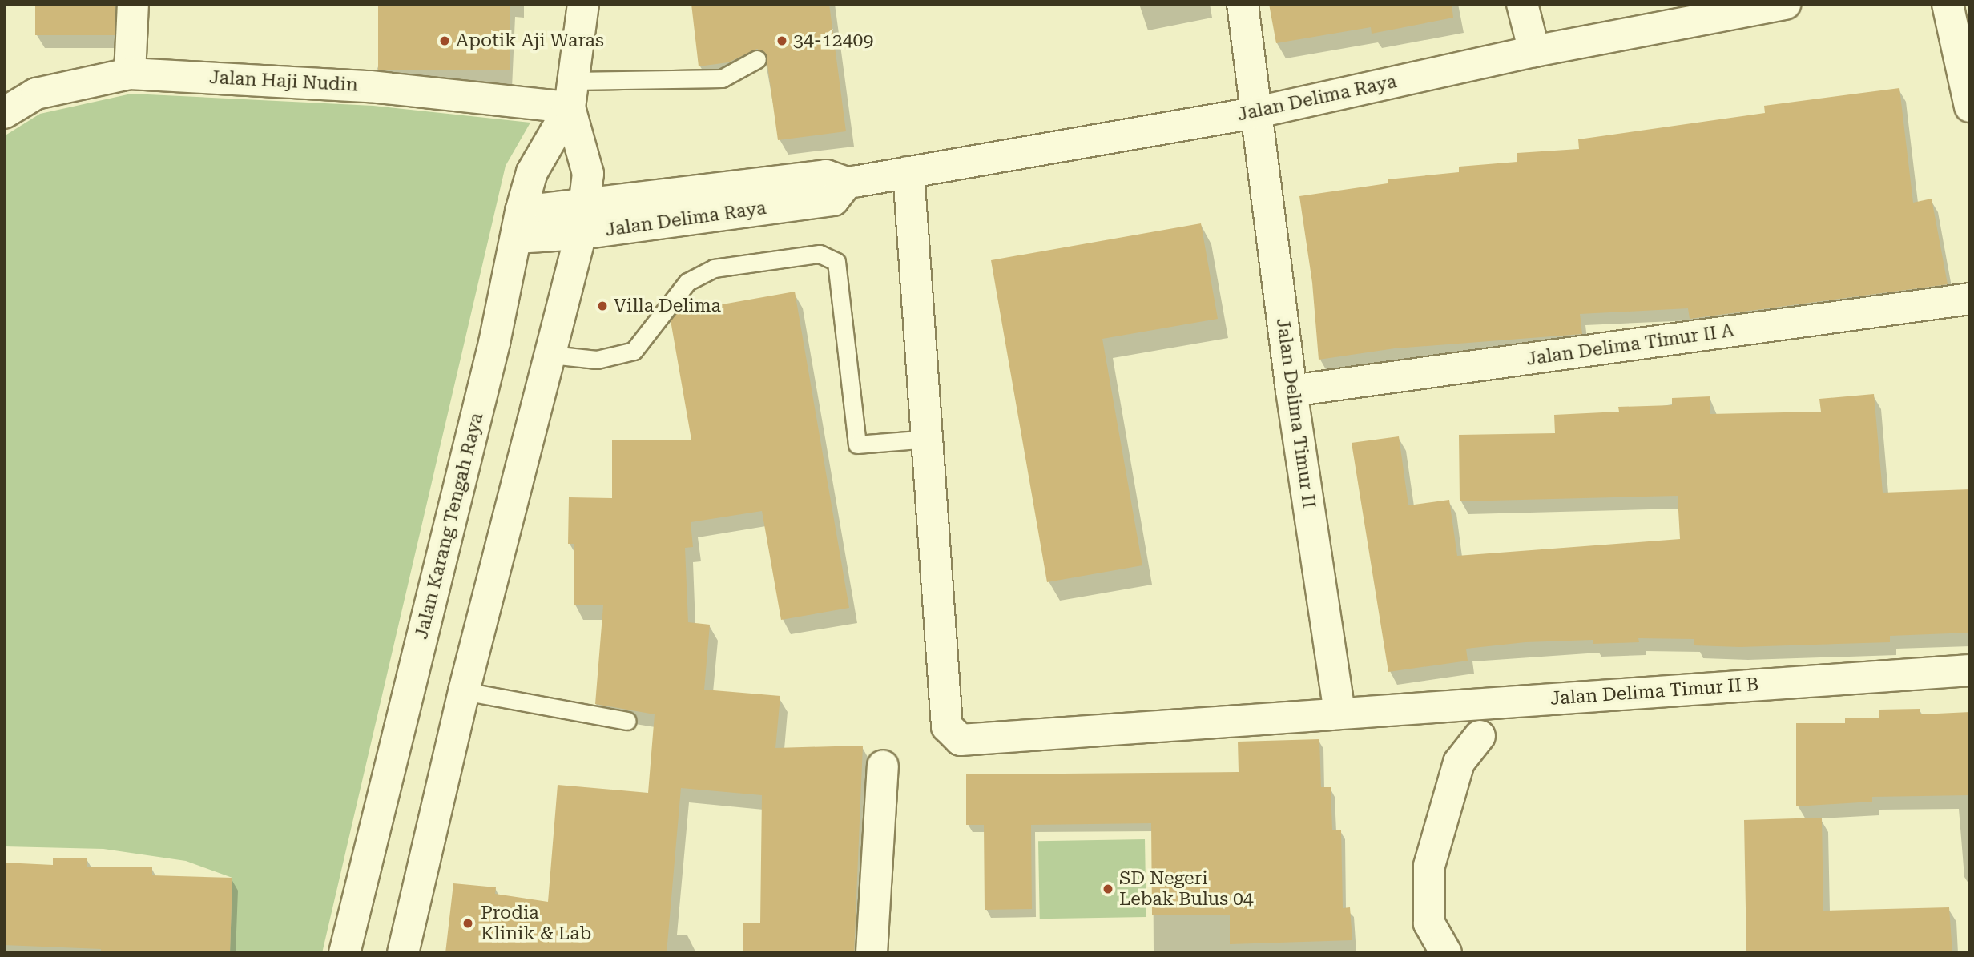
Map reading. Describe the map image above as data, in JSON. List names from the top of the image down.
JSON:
{
  "streets": {
    "street": [
      "Jalan Haji Nudin",
      "Jalan Delima Raya",
      "Jalan Delima Timur II A",
      "Jalan Delima Timur II",
      "Jalan Karang Tengah Raya",
      "Jalan Delima Timur II B"
    ]
  },
  "crossings": [
    ["Jalan Haji Nudin", "Jalan Karang Tengah Raya"],
    ["Jalan Delima Raya", "Jalan Delima Timur II"],
    ["Jalan Delima Raya", "Jalan Karang Tengah Raya"],
    ["Jalan Delima Raya", "Jalan Delima Timur II B"],
    ["Jalan Delima Timur II A", "Jalan Delima Timur II"],
    ["Jalan Delima Timur II", "Jalan Delima Timur II B"]
  ],
  "places": [
    "Apotik Aji Waras",
    "34-12409",
    "Villa Delima",
    "SD Negeri Lebak Bulus 04",
    "Prodia Klinik & Lab"
  ]
}
